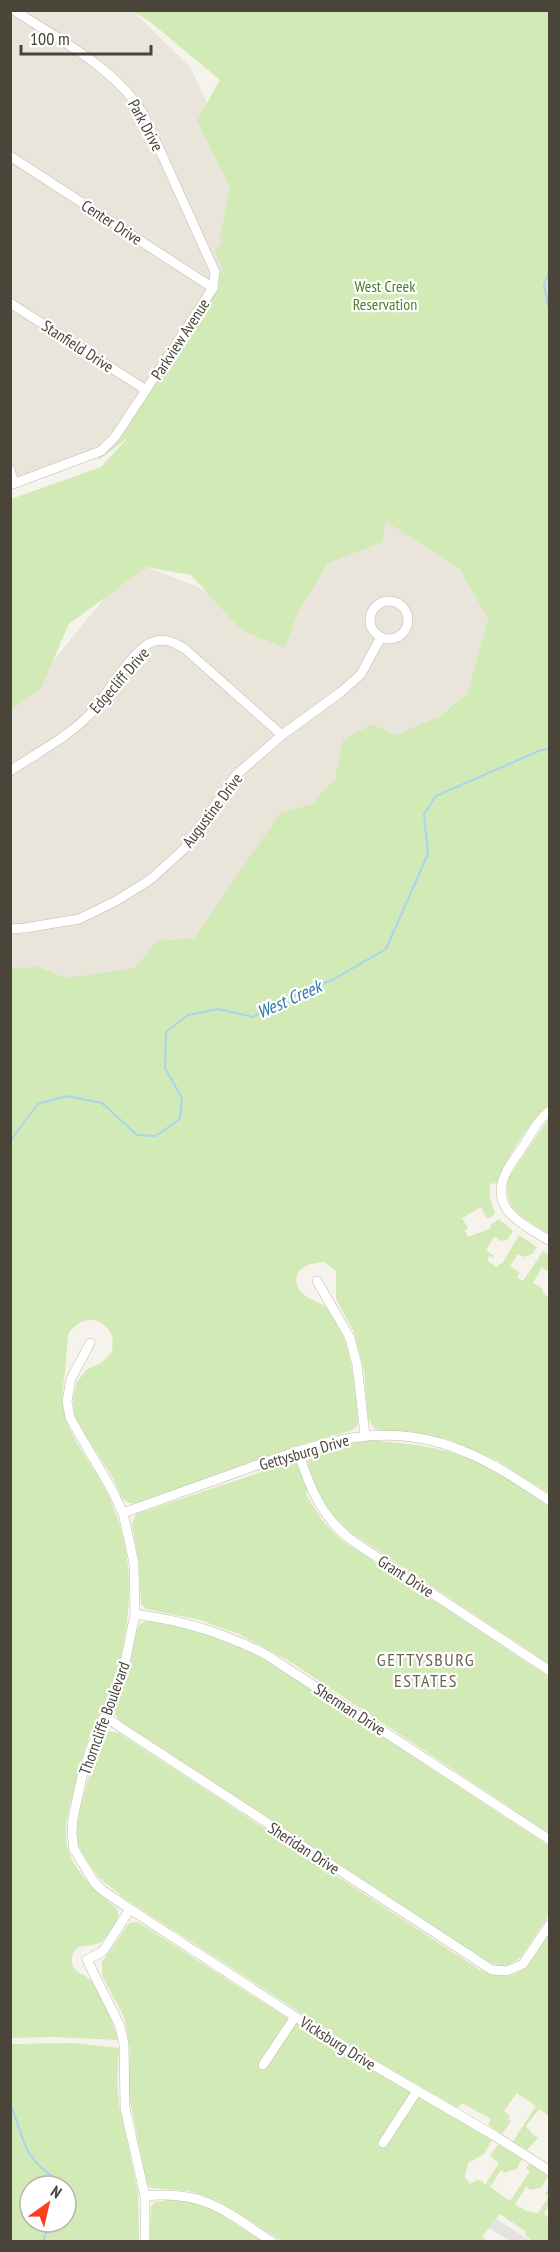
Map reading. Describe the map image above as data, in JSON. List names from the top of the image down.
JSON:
{
  "streets": {
    "street": [
      "Park Drive",
      "Center Drive",
      "Parkview Avenue",
      "Stanfield Drive",
      "Edgecliff Drive",
      "Augustine Drive",
      "Gettysburg Drive",
      "Grant Drive",
      "Sherman Drive",
      "Thorncliffe Boulevard",
      "Sheridan Drive",
      "Vicksburg Drive"
    ]
  },
  "crossings": [
    ["Park Drive", "Center Drive"],
    ["Park Drive", "Parkview Avenue"],
    ["Center Drive", "Parkview Avenue"],
    ["Parkview Avenue", "Stanfield Drive"],
    ["Edgecliff Drive", "Augustine Drive"],
    ["Gettysburg Drive", "Grant Drive"],
    ["Gettysburg Drive", "Thorncliffe Boulevard"],
    ["Sherman Drive", "Thorncliffe Boulevard"],
    ["Thorncliffe Boulevard", "Sheridan Drive"],
    ["Thorncliffe Boulevard", "Vicksburg Drive"]
  ],
  "districts": ["GETTYSBURG ESTATES"],
  "water": ["West Creek"],
  "parks": ["West Creek Reservation"],
  "scale_bar": "100 m",
  "north": "top right"
}
